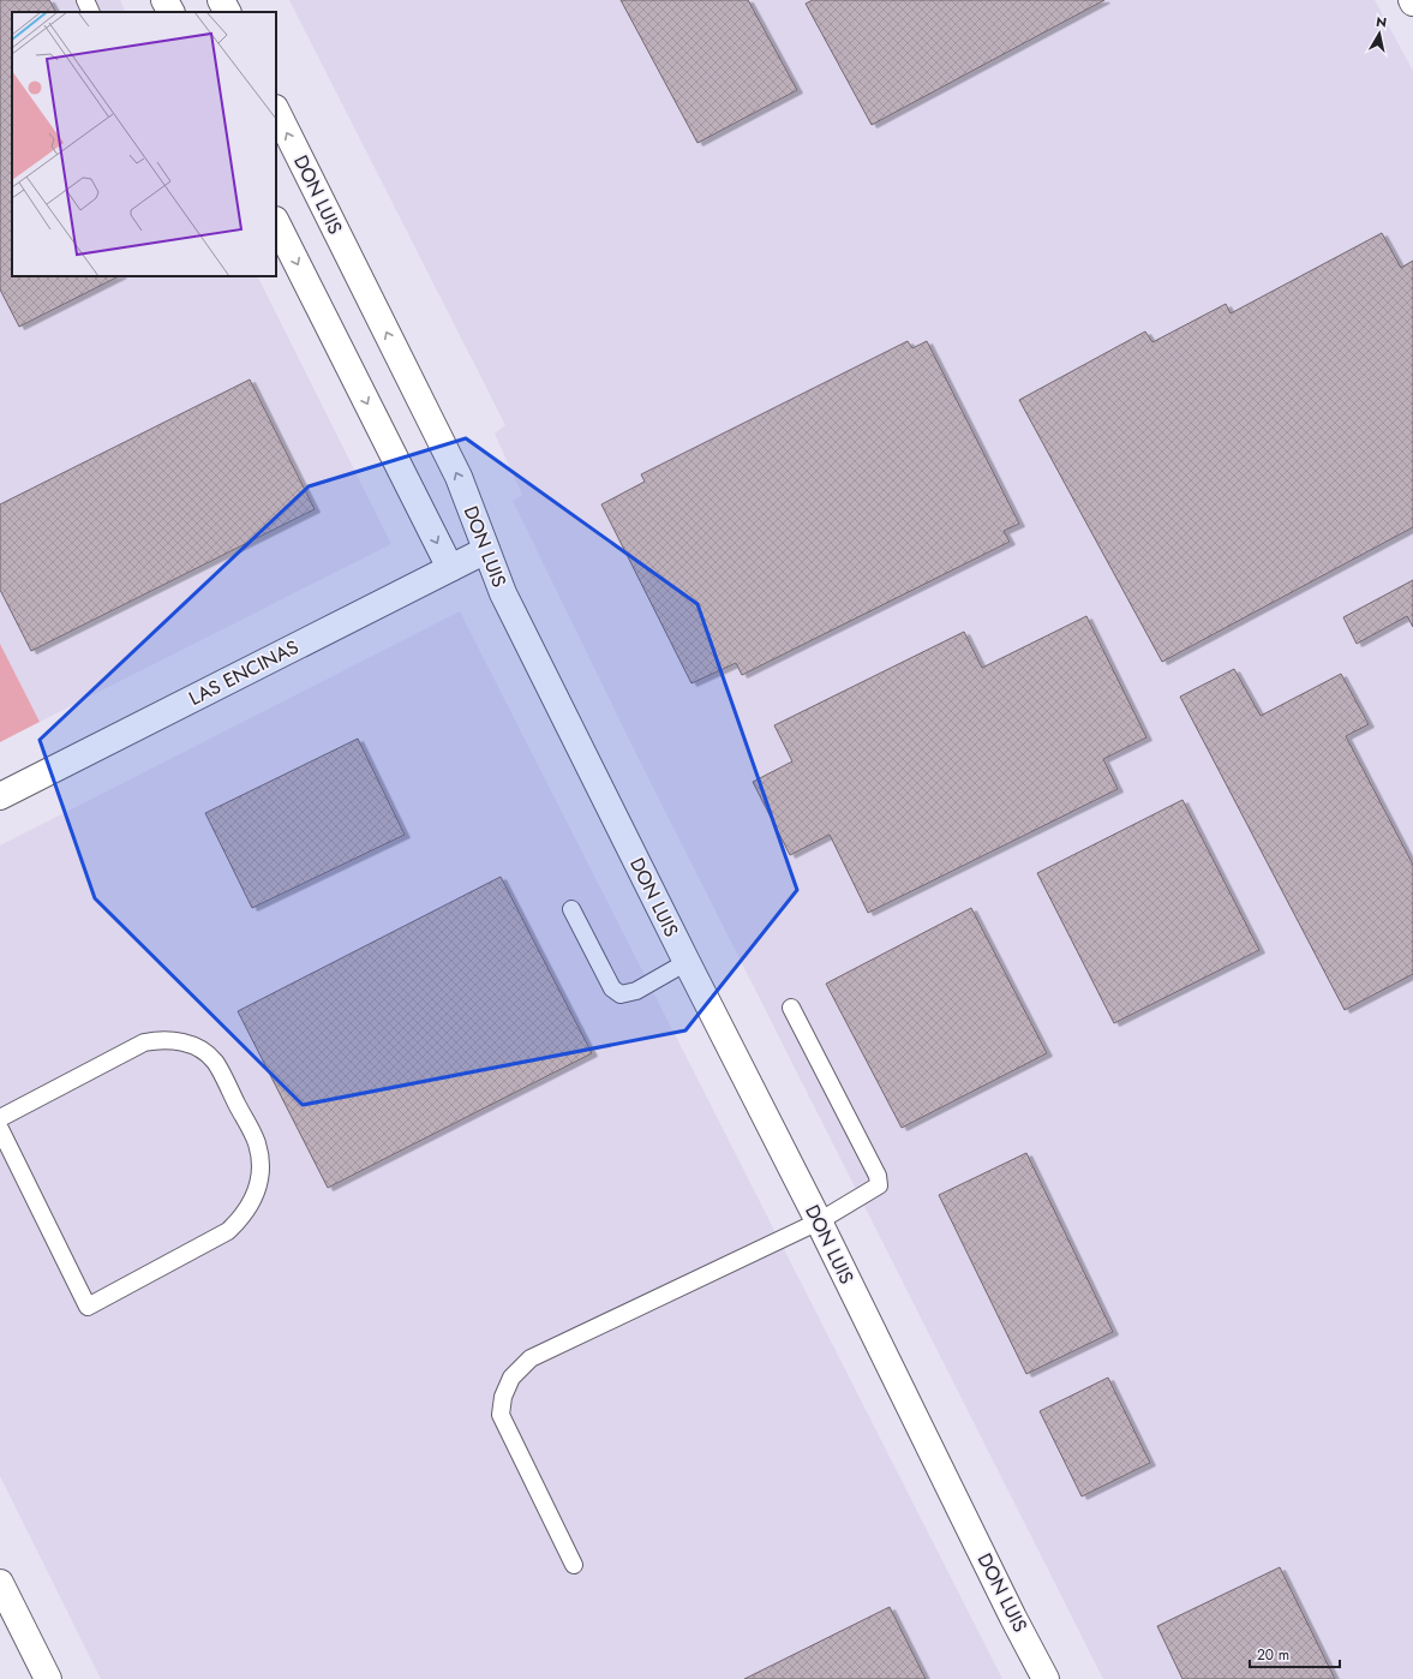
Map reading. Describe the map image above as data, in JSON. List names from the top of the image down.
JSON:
{
  "streets": {
    "street": ["DON LUIS", "LAS ENCINAS"]
  },
  "crossings": [
    ["DON LUIS", "LAS ENCINAS"]
  ],
  "scale_bar": "20 m",
  "north": "top"
}
